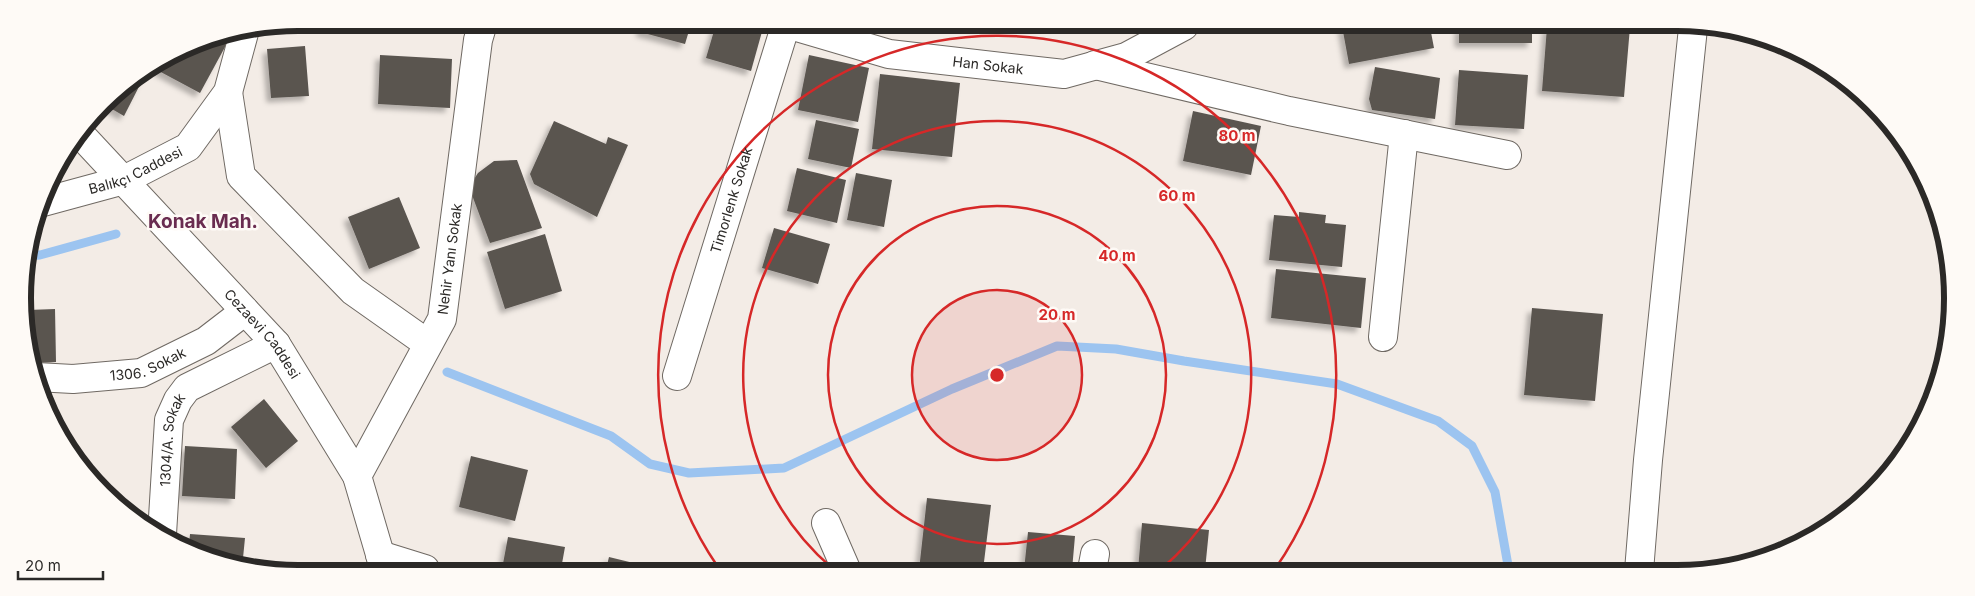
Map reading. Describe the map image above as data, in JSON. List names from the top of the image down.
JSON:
{
  "streets": {
    "street": [
      "Han Sokak",
      "Balıkçı Caddesi",
      "Timorlenk Sokak",
      "Nehir Yanı Sokak",
      "Cezaevi Caddesi",
      "1306. Sokak",
      "1304/A. Sokak"
    ]
  },
  "crossings": [
    ["Balıkçı Caddesi", "Cezaevi Caddesi"],
    ["Nehir Yanı Sokak", "Cezaevi Caddesi"],
    ["Cezaevi Caddesi", "1306. Sokak"],
    ["Cezaevi Caddesi", "1304/A. Sokak"]
  ],
  "districts": ["Konak Mah."],
  "scale_bar": "20 m",
  "rings": [
    "80 m",
    "60 m",
    "40 m",
    "20 m"
  ]
}
